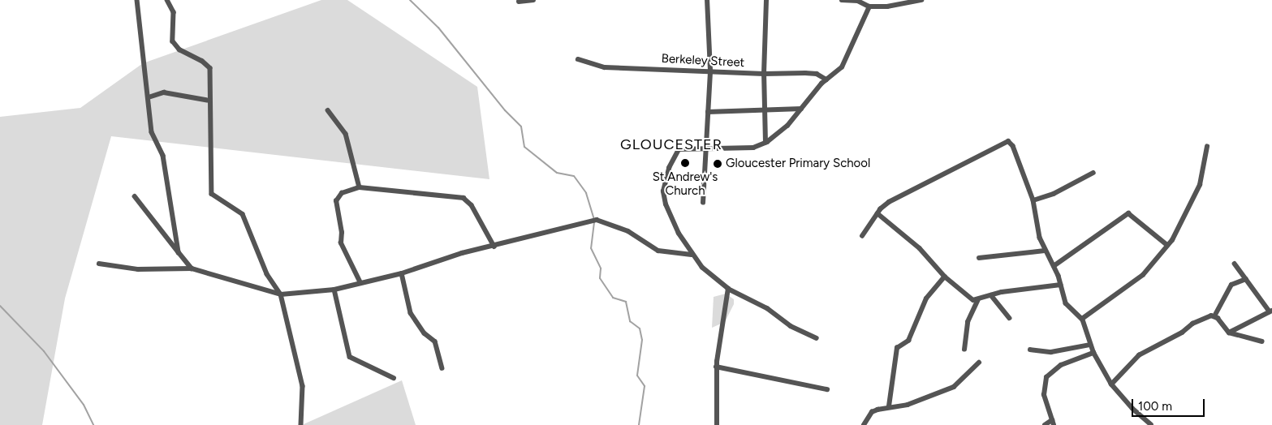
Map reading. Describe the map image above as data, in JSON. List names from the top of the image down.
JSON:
{
  "streets": {
    "street": ["Berkeley Street"]
  },
  "districts": ["GLOUCESTER"],
  "places": ["St Andrew's Church", "Gloucester Primary School"],
  "scale_bar": "100 m"
}
